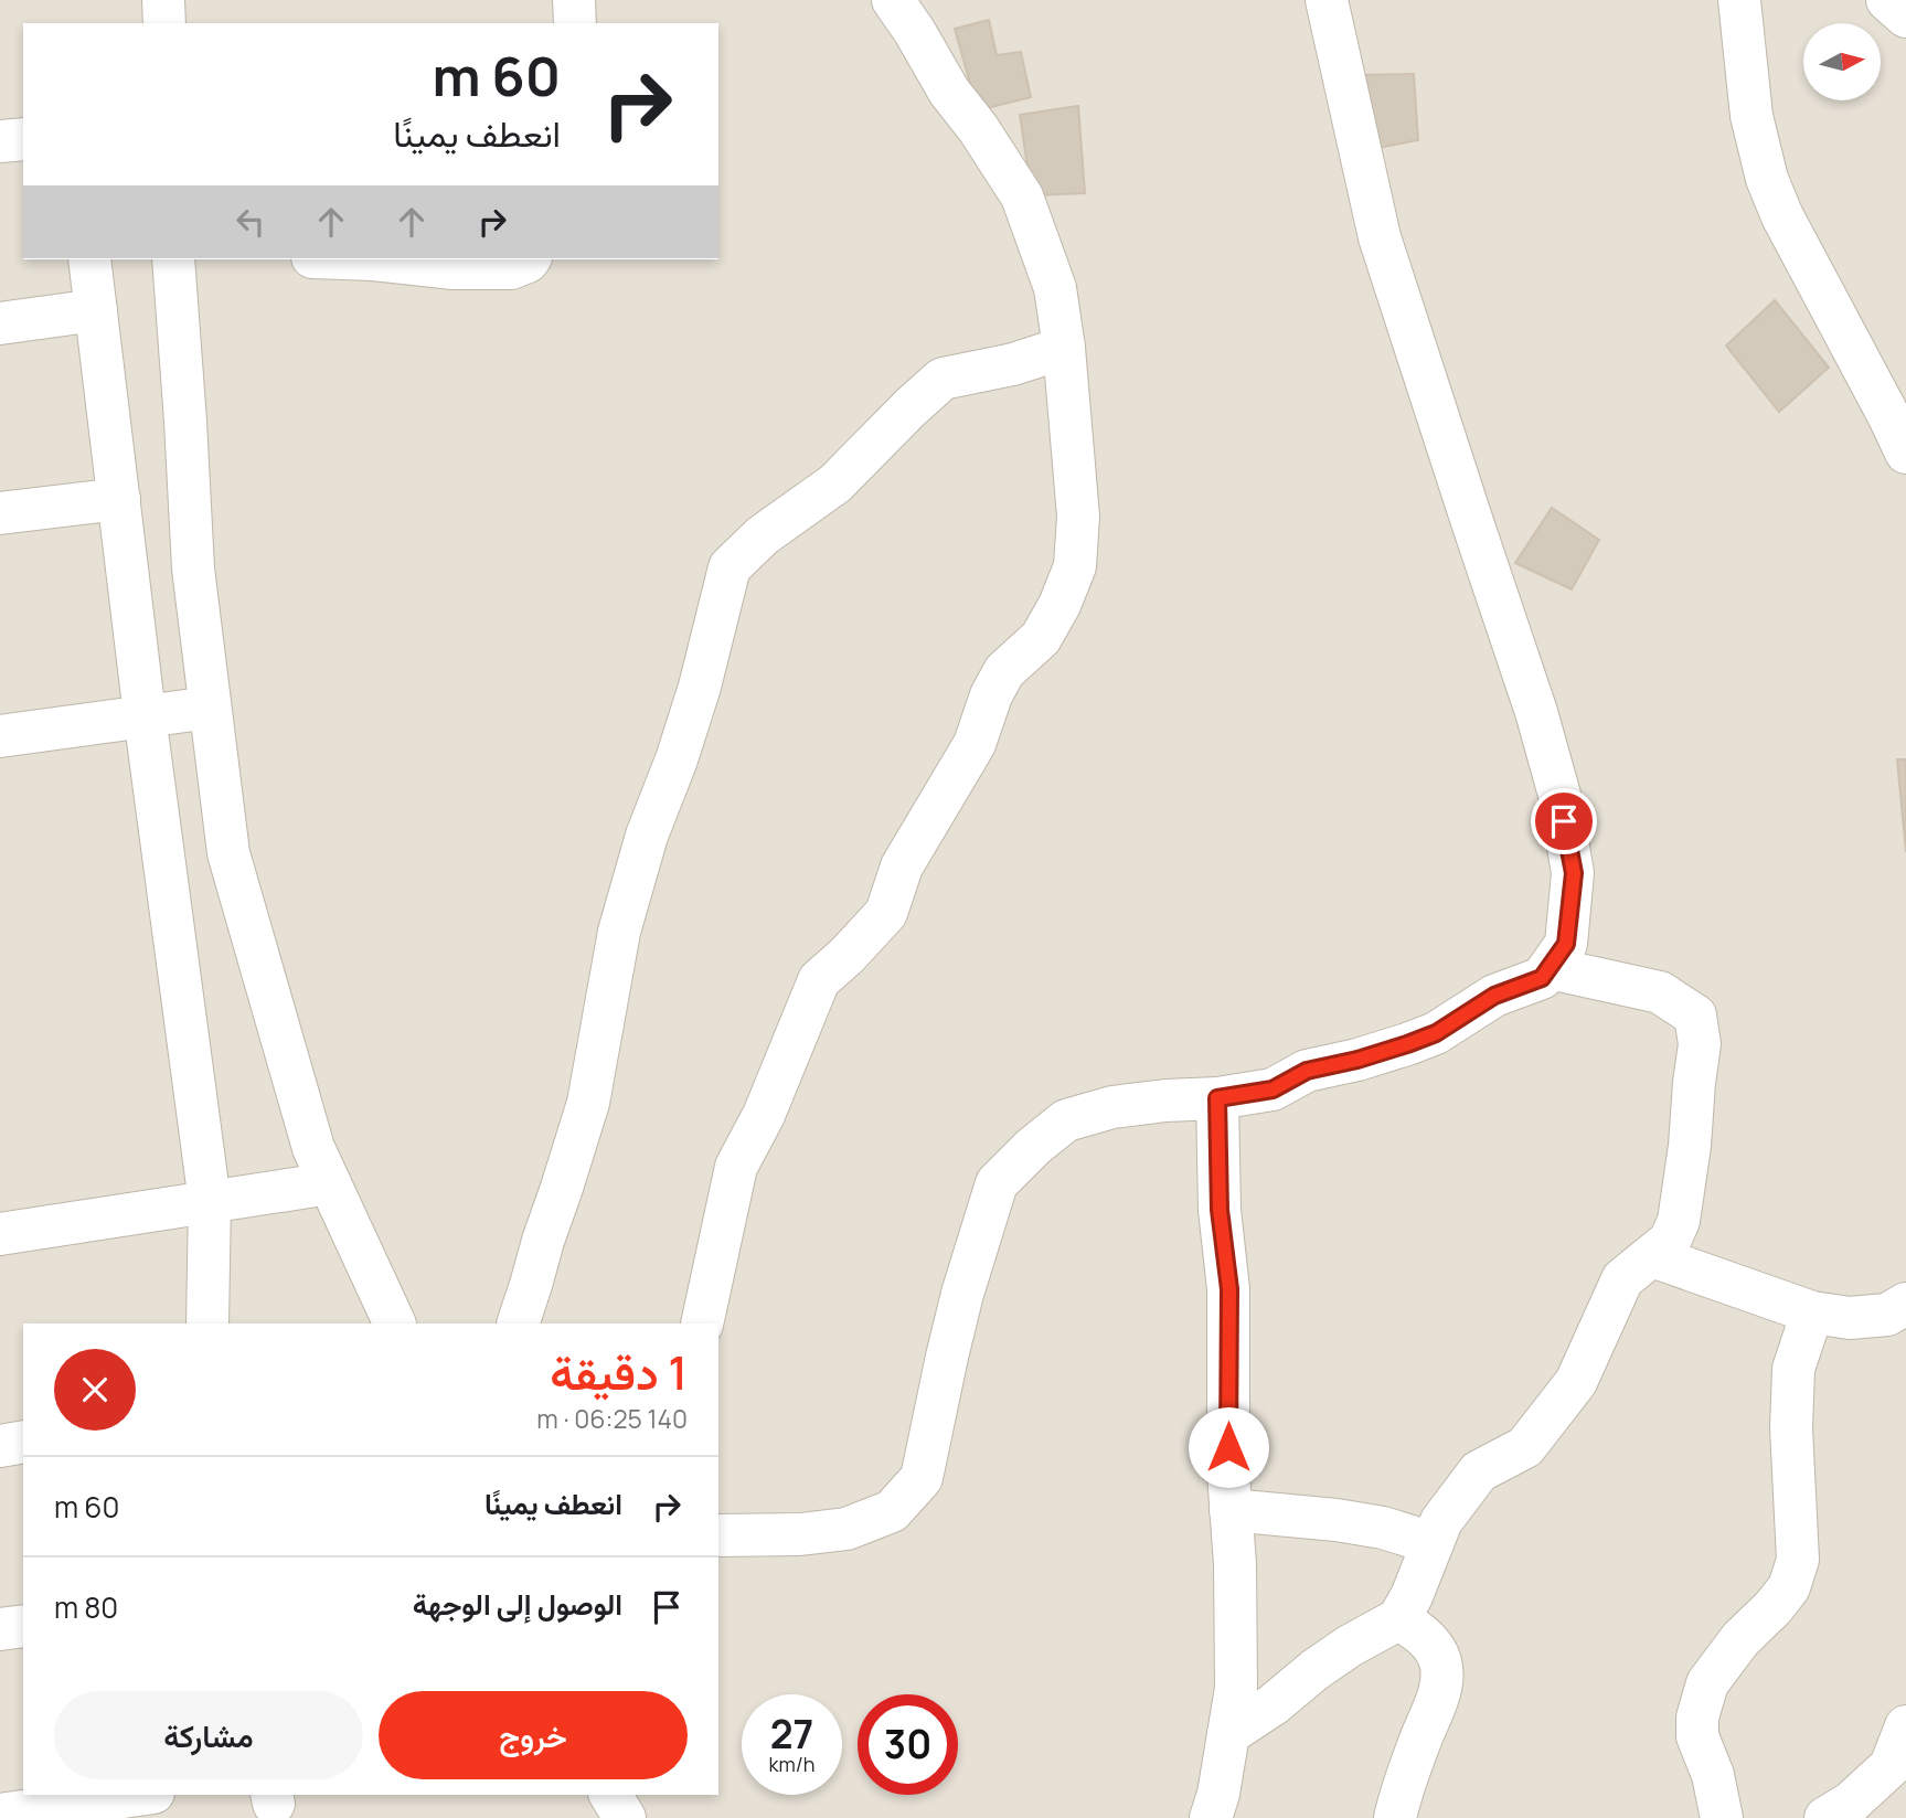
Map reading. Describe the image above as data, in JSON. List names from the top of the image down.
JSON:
{
  "north": "right",
  "page": {
    "turn": ["60 m", "انعطف يمينًا"],
    "heading": ["1 دقيقة", "140 m · 06:25"],
    "list": [
      {
        "name": "انعطف يمينًا",
        "value": "60 m"
      },
      {
        "name": "الوصول إلى الوجهة",
        "value": "80 m"
      }
    ],
    "buttons": ["خروج", "مشاركة"],
    "speed": "27 km/h",
    "limit": "30"
  }
}
